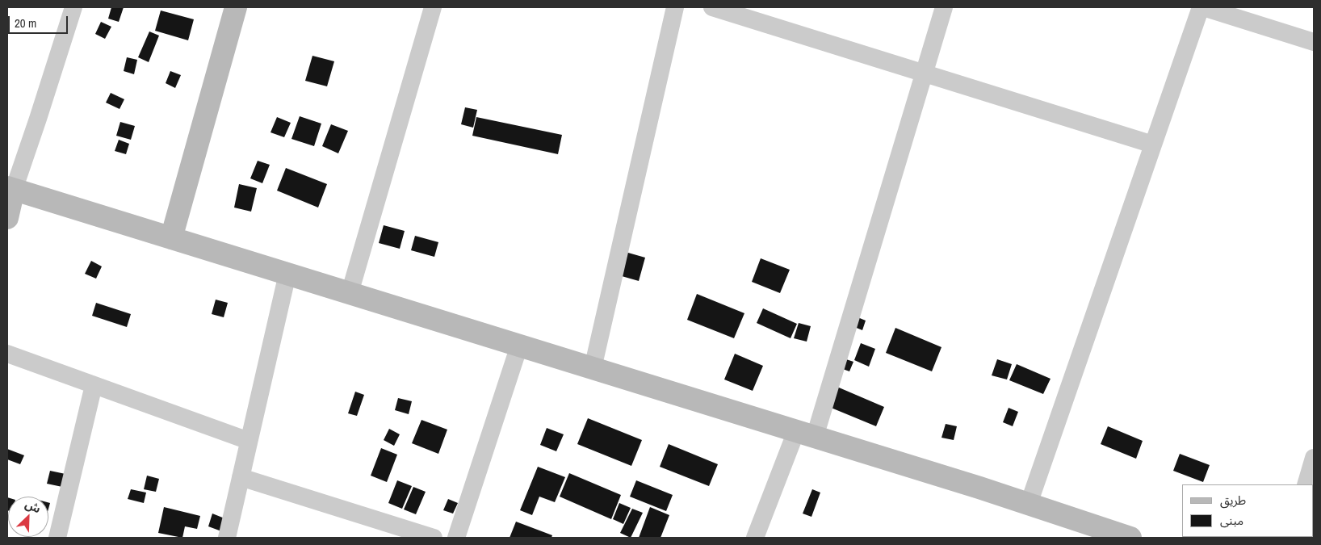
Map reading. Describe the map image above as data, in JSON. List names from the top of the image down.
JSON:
{
  "legend": ["طريق", "مبنى"],
  "scale_bar": "20 m",
  "north": "top right"
}
